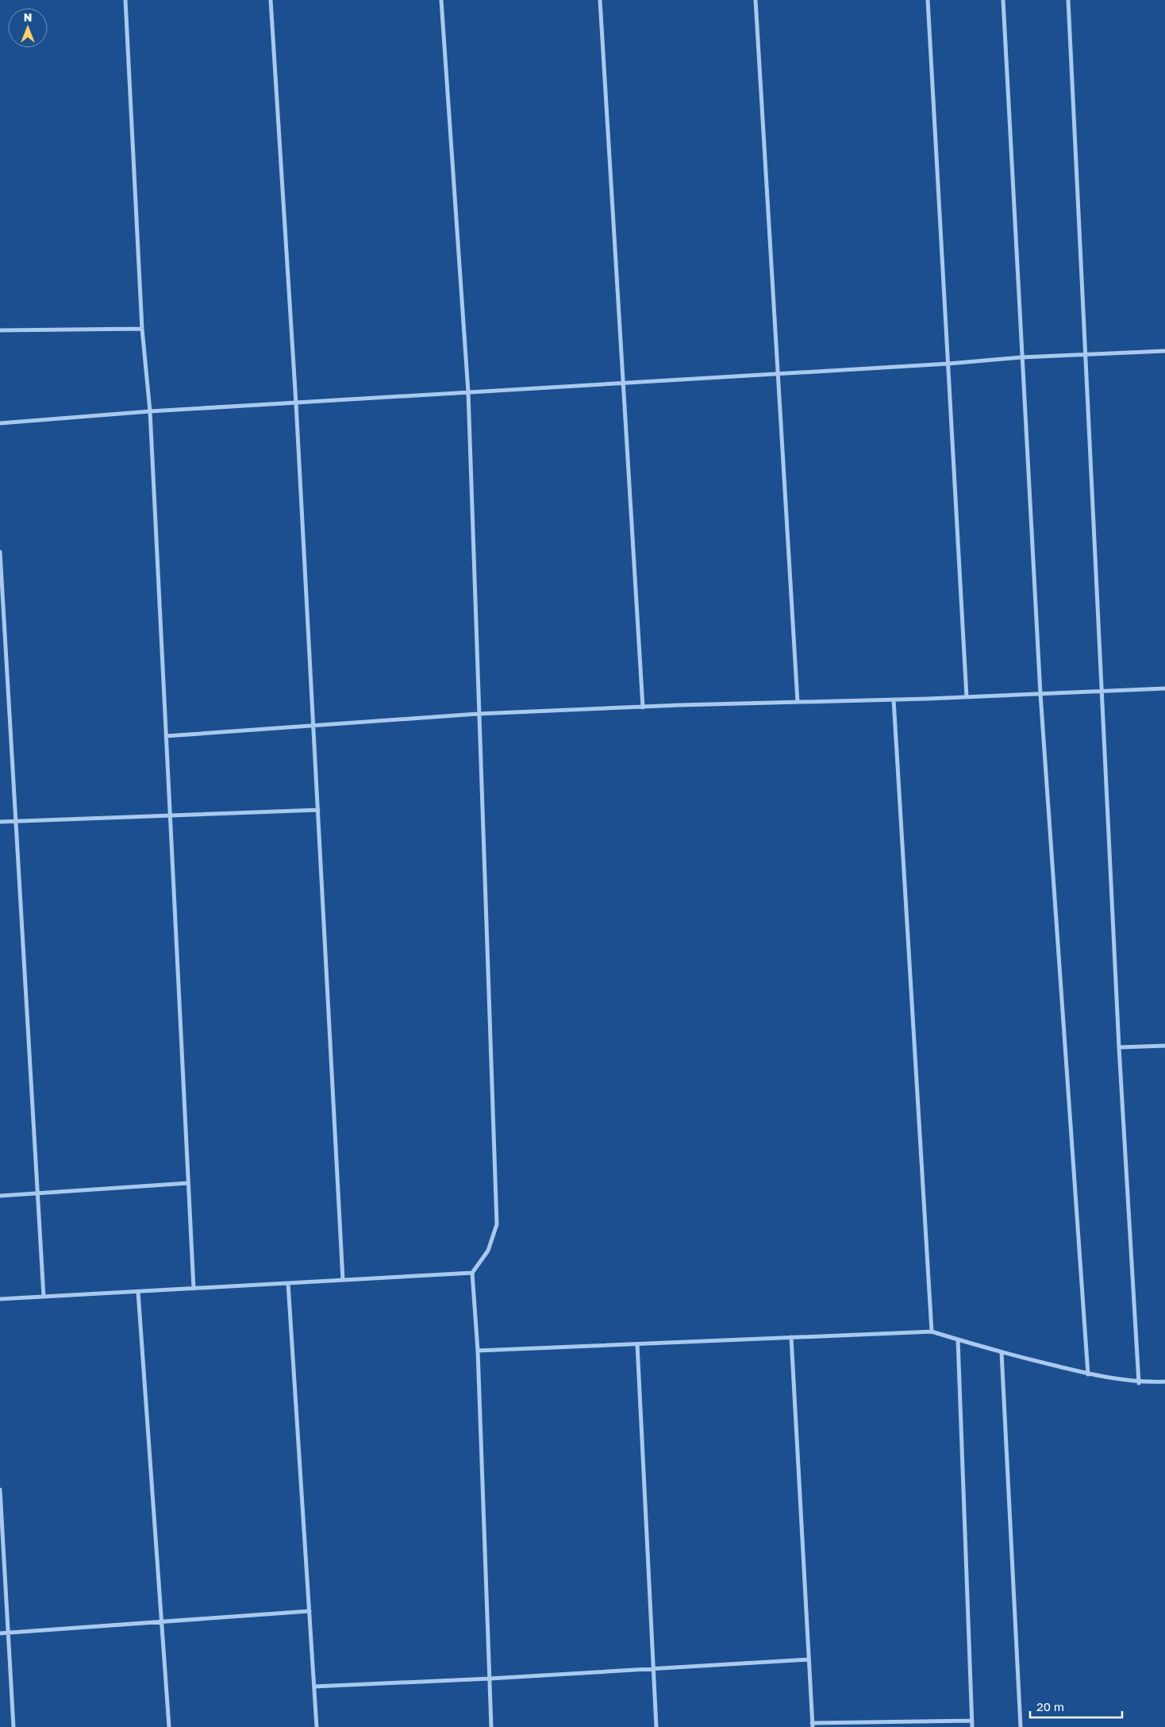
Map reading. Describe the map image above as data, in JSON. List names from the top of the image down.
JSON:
{
  "scale_bar": "20 m",
  "north": "top"
}
